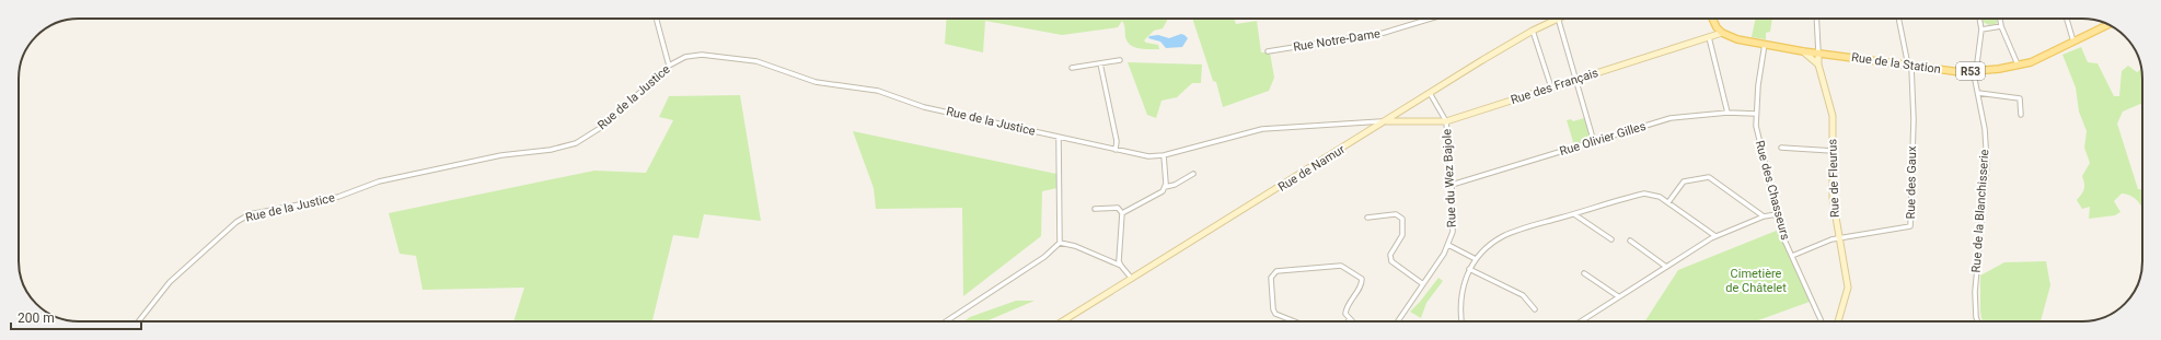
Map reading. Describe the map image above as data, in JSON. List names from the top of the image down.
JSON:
{
  "streets": {
    "main road": [
      "Rue de la Station",
      "R53",
      "Rue des Français",
      "Rue de Namur",
      "Rue de Fleurus"
    ],
    "street": [
      "Rue Notre-Dame",
      "Rue de la Justice",
      "Rue Olivier Gilles",
      "Rue du Wez Bajole",
      "Rue des Gaux",
      "Rue des Chasseurs",
      "Rue de la Blanchisserie"
    ]
  },
  "crossings": [
    ["Rue de la Station", "Rue des Français"],
    ["Rue de la Station", "Rue de Fleurus"],
    ["Rue de la Station", "Rue des Gaux"],
    ["Rue de la Station", "Rue des Chasseurs"],
    ["Rue de la Station", "Rue de la Blanchisserie"],
    ["Rue des Français", "Rue de la Justice"],
    ["Rue des Français", "Rue de Namur"],
    ["Rue des Français", "Rue du Wez Bajole"],
    ["Rue de la Justice", "Rue de Namur"],
    ["Rue Olivier Gilles", "Rue du Wez Bajole"],
    ["Rue Olivier Gilles", "Rue des Chasseurs"],
    ["Rue de Namur", "Rue du Wez Bajole"],
    ["Rue de Fleurus", "Rue des Gaux"]
  ],
  "parks": ["Cimetière de Châtelet"],
  "scale_bar": "200 m"
}
